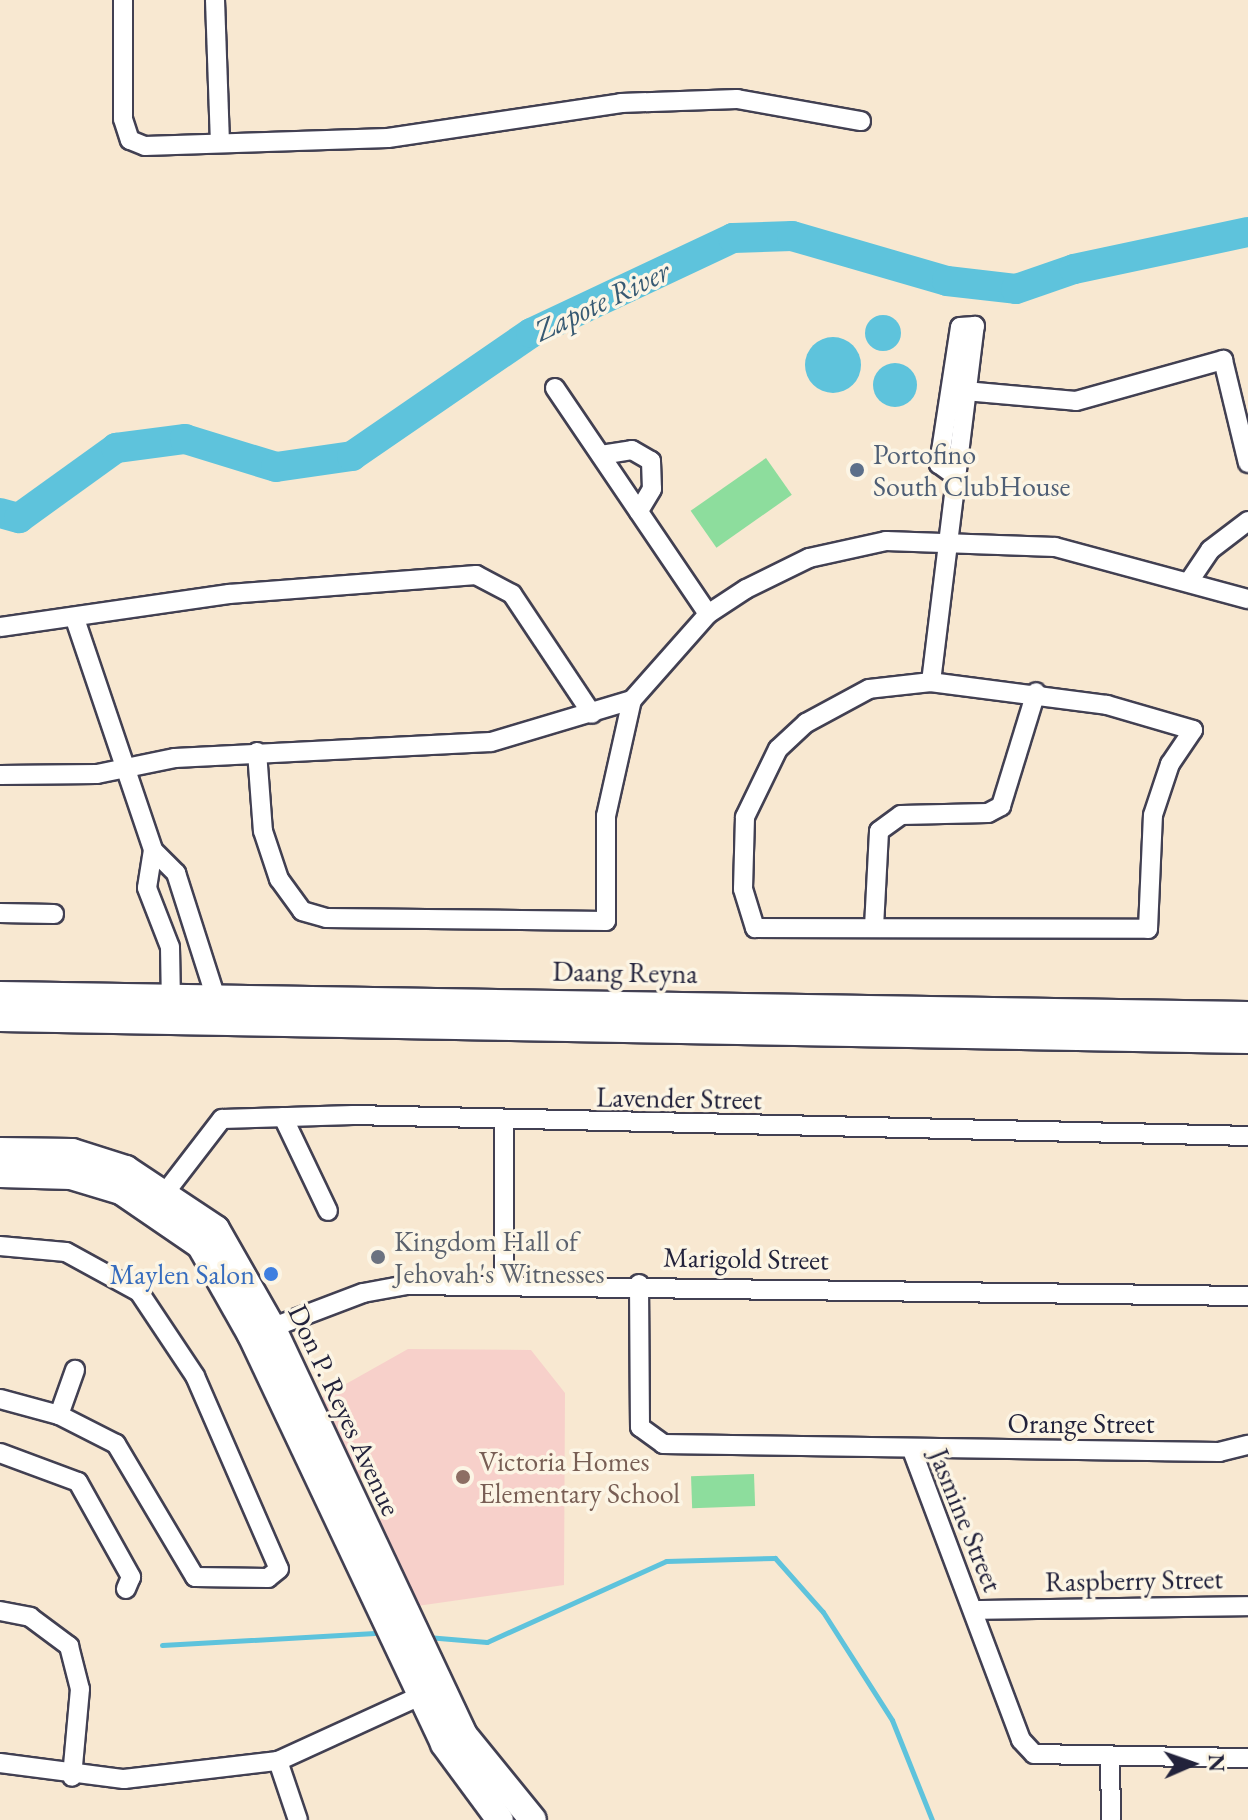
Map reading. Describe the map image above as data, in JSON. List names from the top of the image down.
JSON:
{
  "streets": {
    "main road": ["Daang Reyna", "Don P. Reyes Avenue"],
    "street": [
      "Lavender Street",
      "Marigold Street",
      "Orange Street",
      "Jasmine Street",
      "Raspberry Street"
    ]
  },
  "crossings": [
    ["Lavender Street", "Don P. Reyes Avenue"],
    ["Marigold Street", "Don P. Reyes Avenue"],
    ["Marigold Street", "Jasmine Street"],
    ["Orange Street", "Jasmine Street"],
    ["Jasmine Street", "Raspberry Street"]
  ],
  "water": ["Zapote River"],
  "places": [
    "Portofino South ClubHouse",
    "Kingdom Hall of Jehovah's Witnesses",
    "Maylen Salon",
    "Victoria Homes Elementary School"
  ],
  "north": "right"
}
